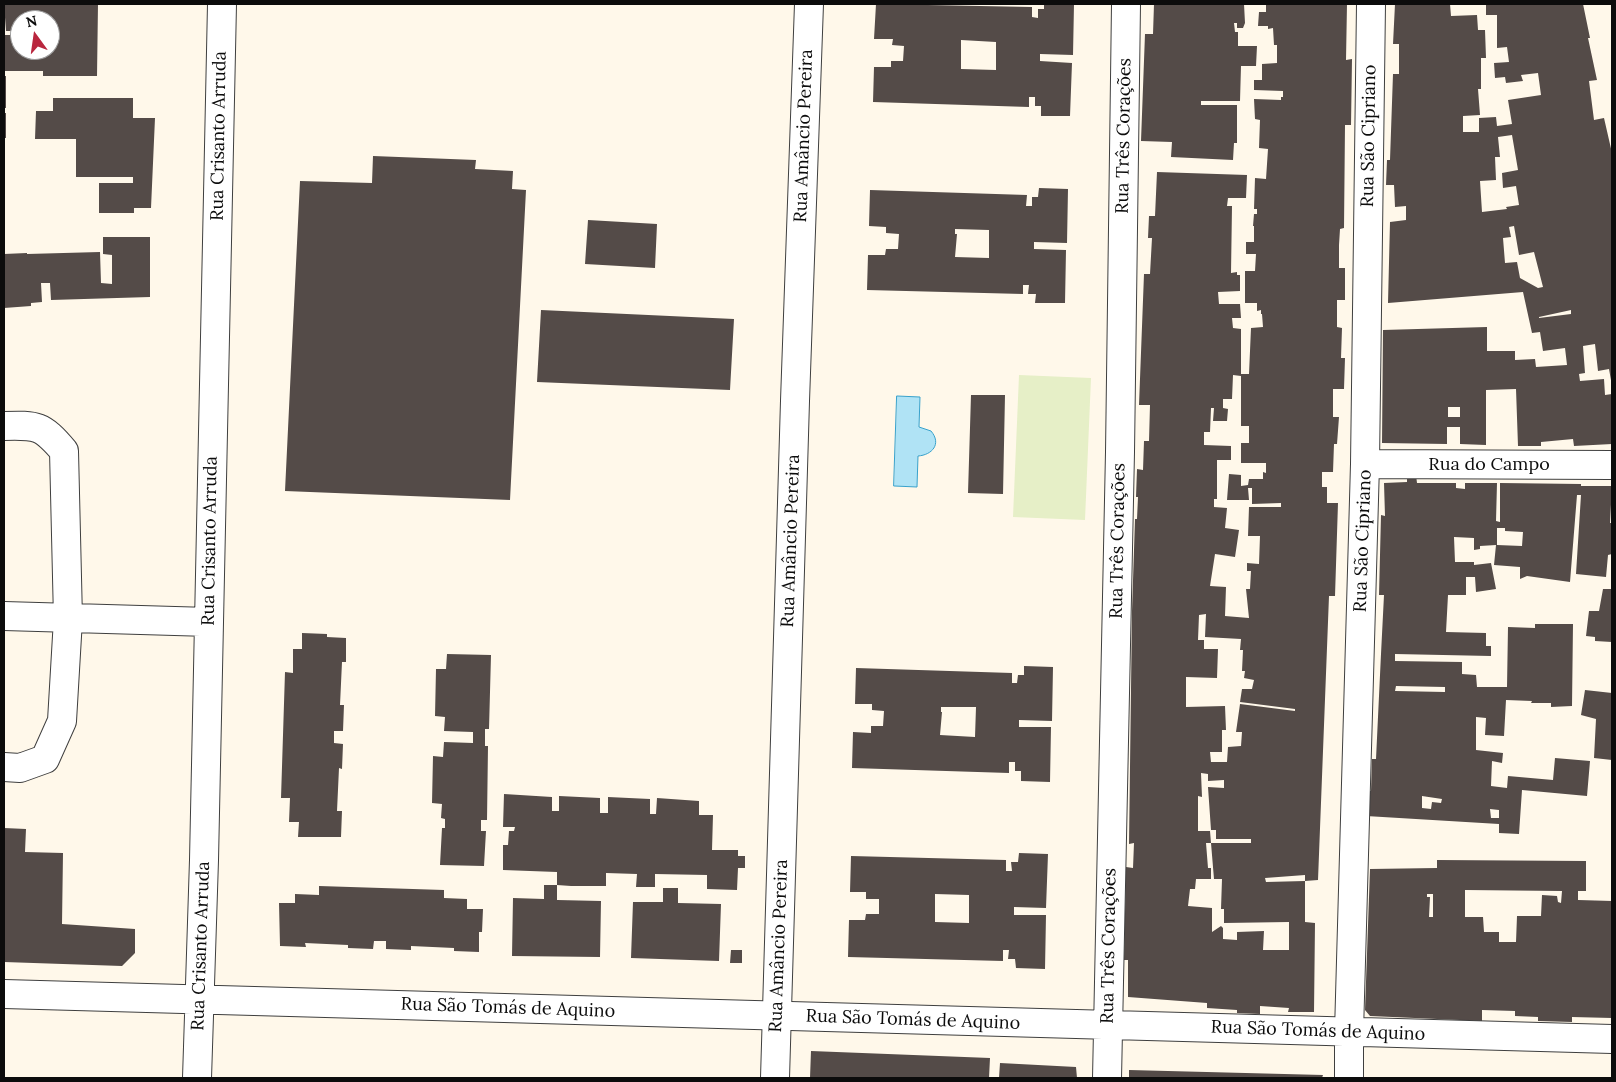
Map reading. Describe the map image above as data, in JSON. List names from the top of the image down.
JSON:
{
  "streets": {
    "street": [
      "Rua Crisanto Arruda",
      "Rua Amâncio Pereira",
      "Rua Três Corações",
      "Rua São Cipriano",
      "Rua do Campo",
      "Rua São Tomás de Aquino"
    ]
  },
  "crossings": [
    ["Rua Crisanto Arruda", "Rua São Tomás de Aquino"],
    ["Rua Amâncio Pereira", "Rua São Tomás de Aquino"],
    ["Rua Três Corações", "Rua São Tomás de Aquino"],
    ["Rua São Cipriano", "Rua do Campo"],
    ["Rua São Cipriano", "Rua São Tomás de Aquino"]
  ],
  "north": "top"
}
